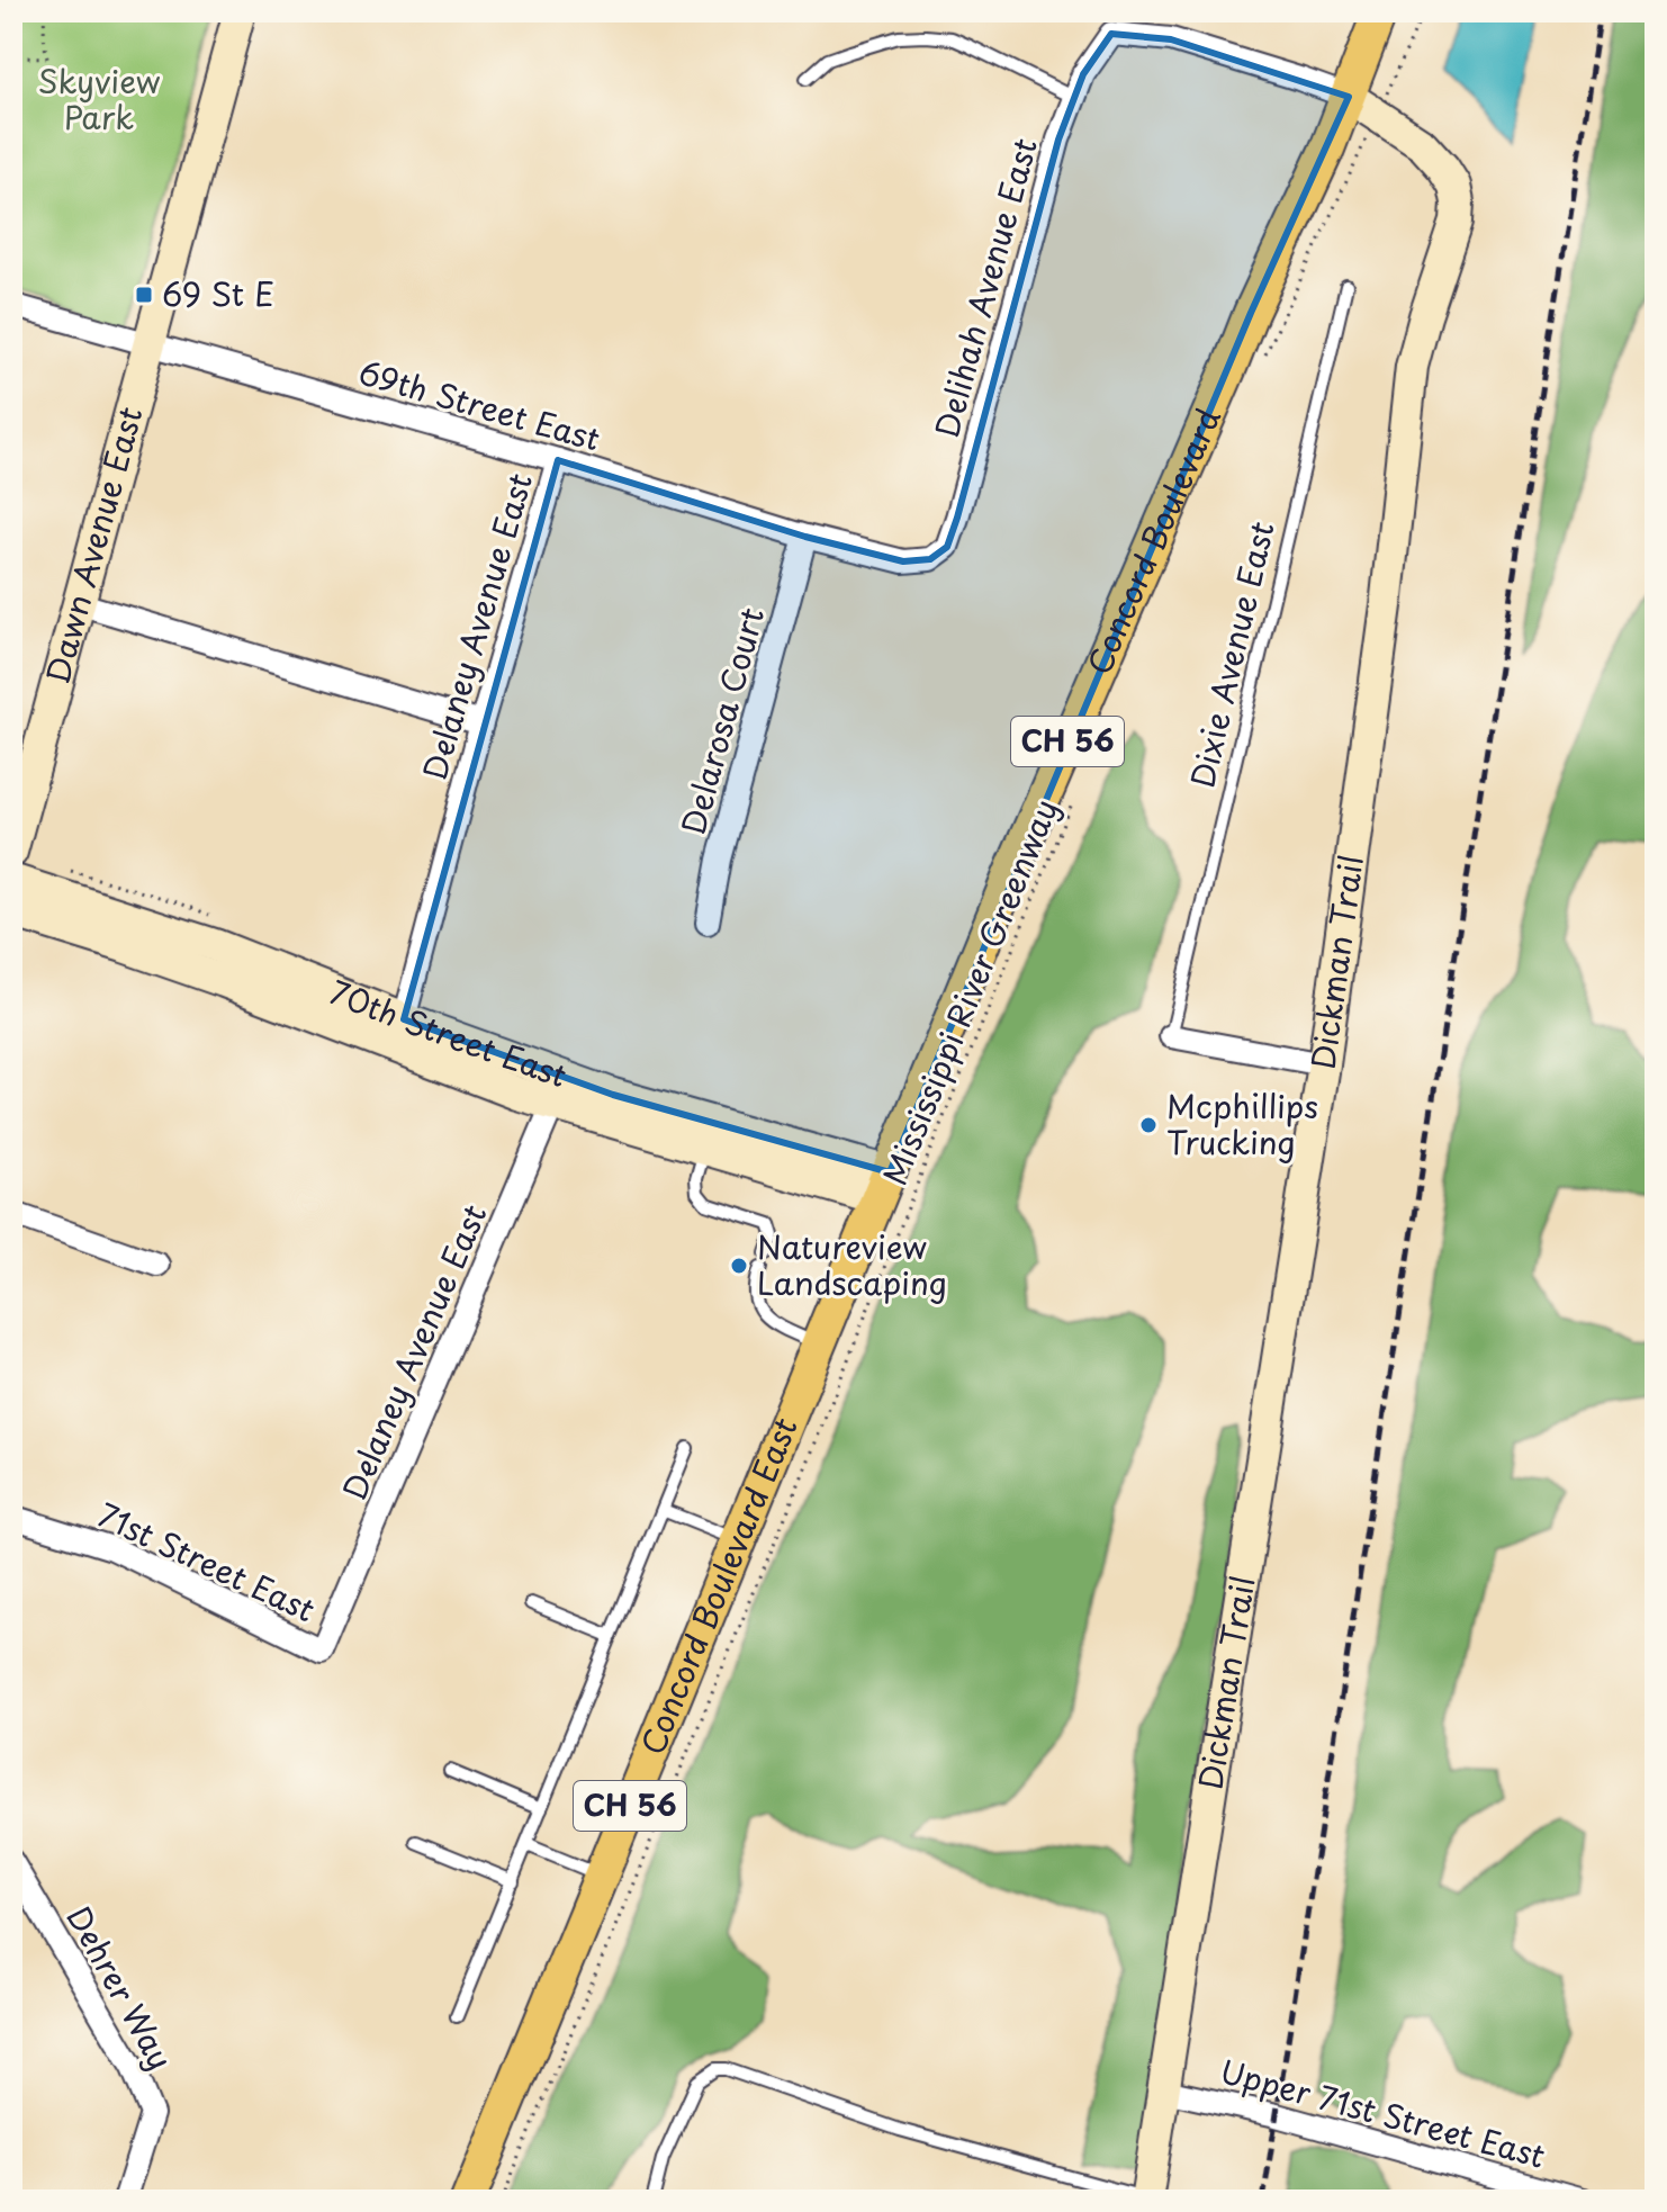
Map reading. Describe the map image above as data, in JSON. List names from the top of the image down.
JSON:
{
  "streets": {
    "main road": ["Concord Boulevard", "CH 56", "Concord Boulevard East"],
    "street": [
      "Delihah Avenue East",
      "69th Street East",
      "Dawn Avenue East",
      "Delaney Avenue East",
      "Delarosa Court",
      "Dickman Trail",
      "70th Street East",
      "71st Street East",
      "Dehrer Way",
      "Upper 71st Street East"
    ],
    "lane": ["Dixie Avenue East"],
    "path": ["Mississippi River Greenway"]
  },
  "crossings": [
    ["Delihah Avenue East", "69th Street East"],
    ["Delihah Avenue East", "Concord Boulevard"],
    ["Delihah Avenue East", "Dickman Trail"],
    ["69th Street East", "Dawn Avenue East"],
    ["69th Street East", "Delaney Avenue East"],
    ["69th Street East", "Delarosa Court"],
    ["Concord Boulevard", "Dickman Trail"],
    ["Concord Boulevard", "70th Street East"],
    ["Concord Boulevard", "Concord Boulevard East"],
    ["Delaney Avenue East", "70th Street East"],
    ["Delaney Avenue East", "71st Street East"],
    ["Dickman Trail", "Upper 71st Street East"],
    ["70th Street East", "Concord Boulevard East"]
  ],
  "parks": ["Skyview Park"],
  "places": {
    "transit": ["69 St E"],
    "other": ["Mcphillips Trucking", "Natureview Landscaping"]
  }
}
